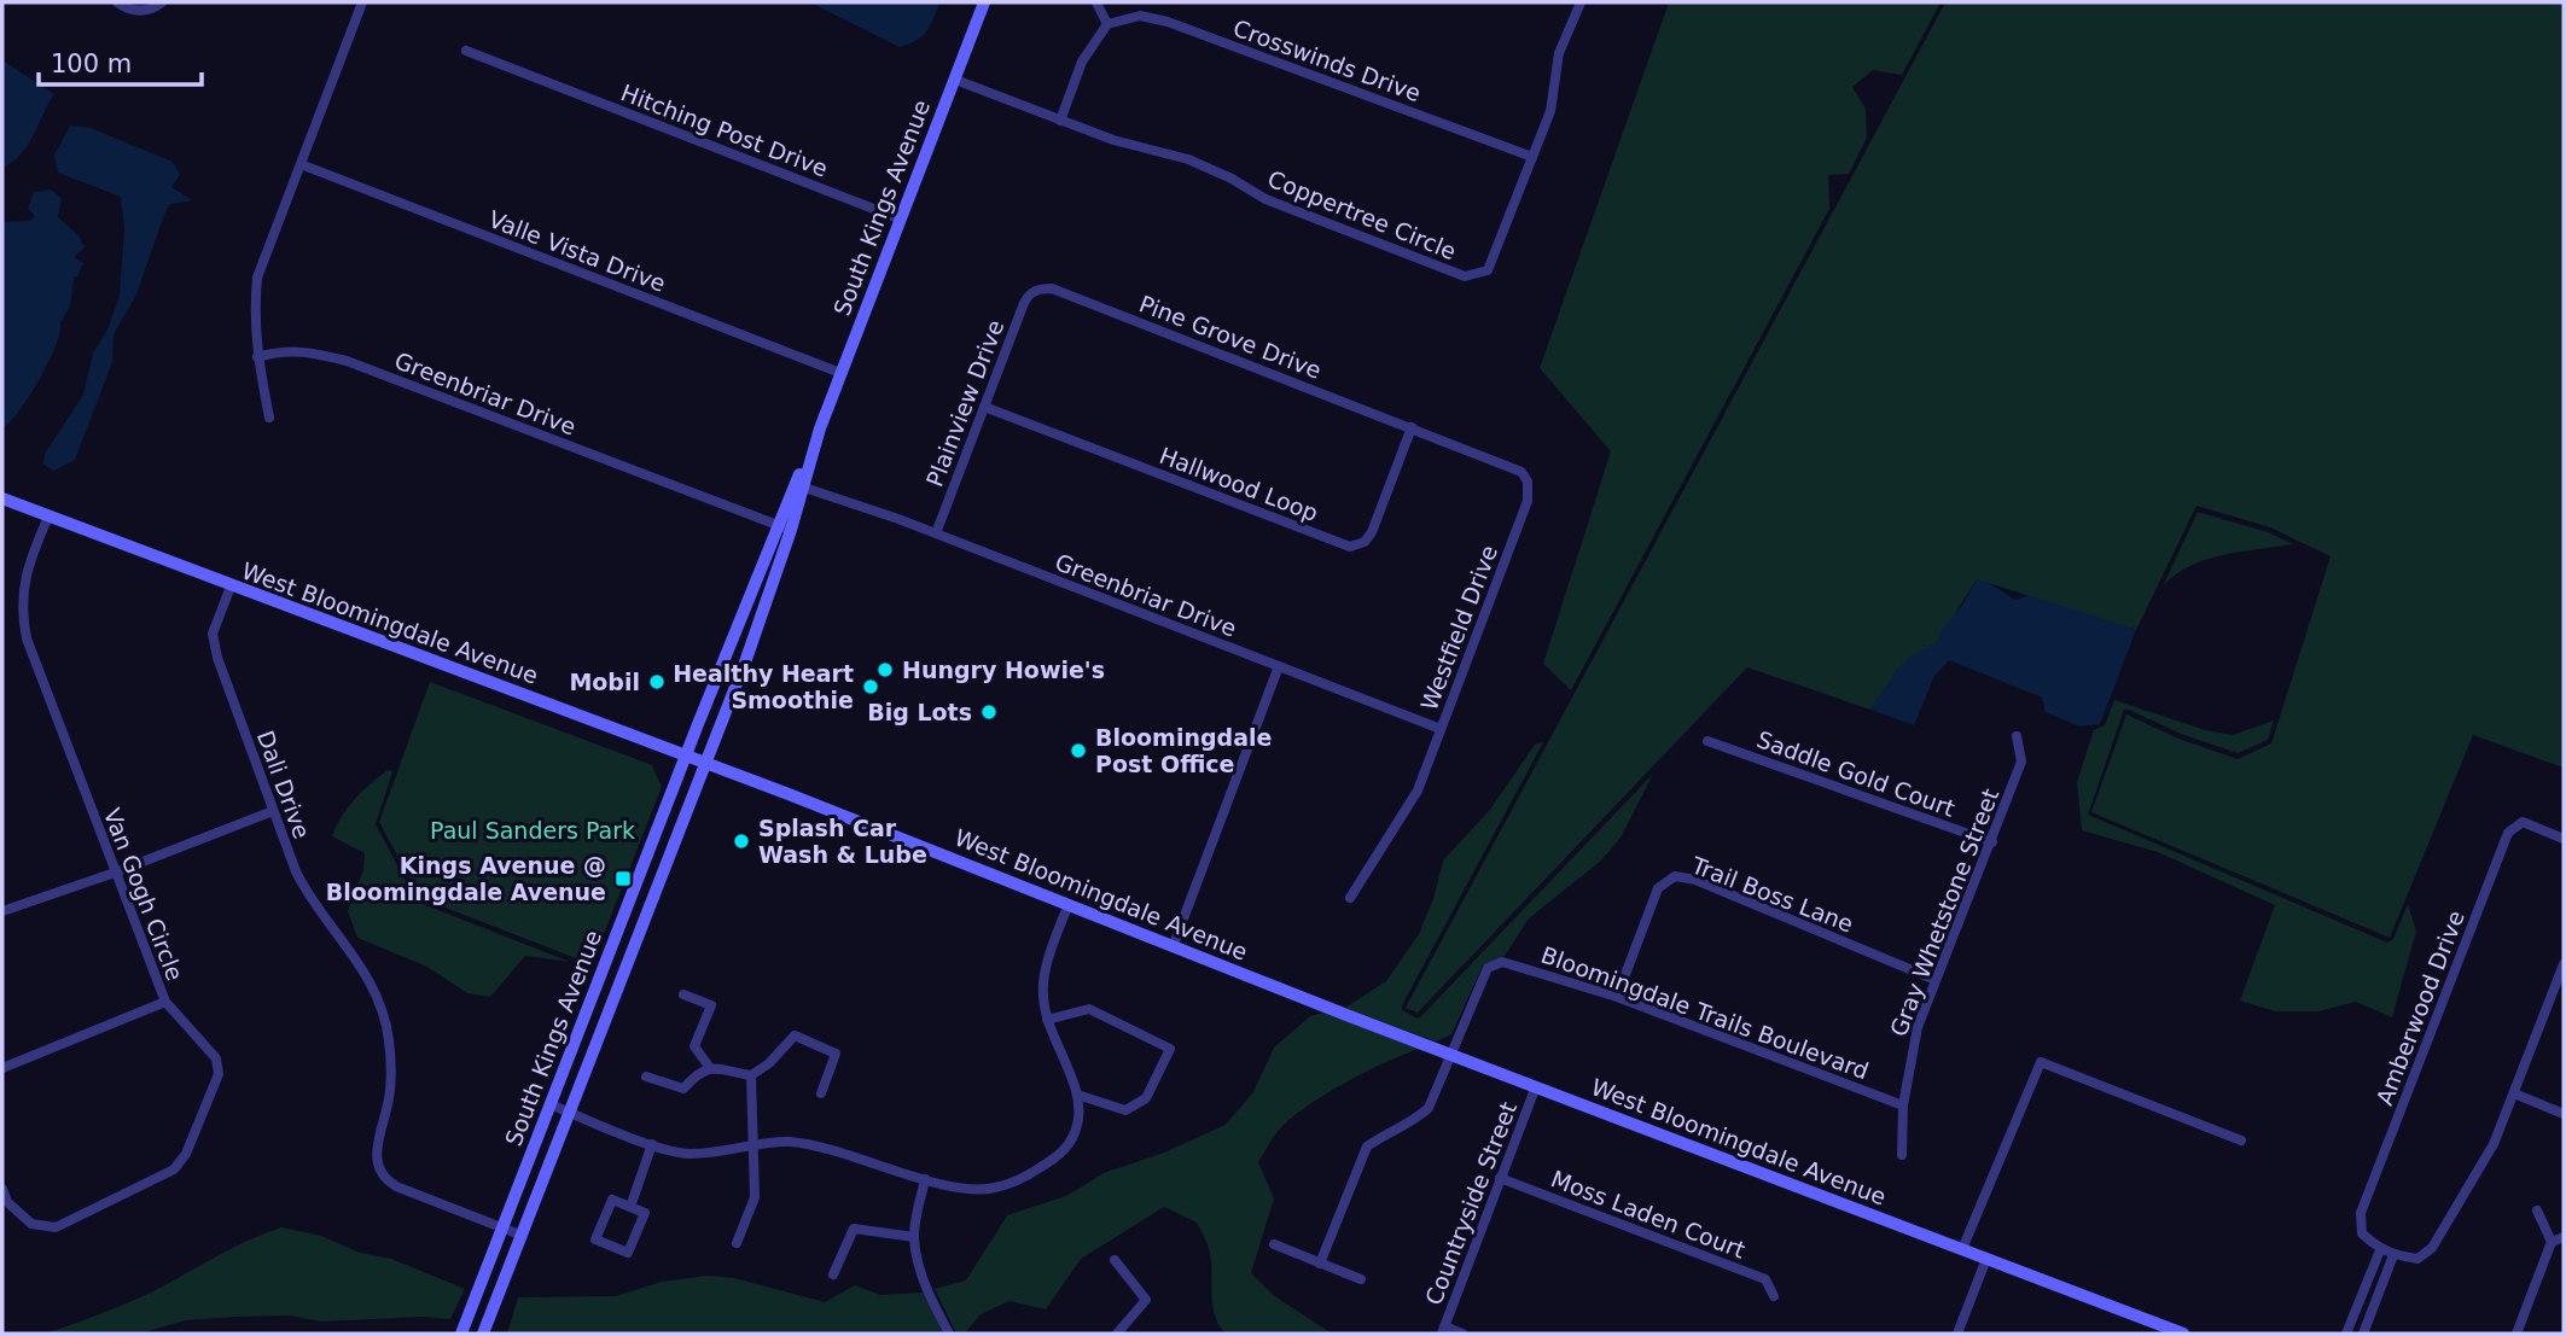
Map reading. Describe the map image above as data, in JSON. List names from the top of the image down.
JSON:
{
  "streets": {
    "main road": ["South Kings Avenue", "West Bloomingdale Avenue"],
    "street": [
      "Crosswinds Drive",
      "Hitching Post Drive",
      "Coppertree Circle",
      "Valle Vista Drive",
      "Pine Grove Drive",
      "Greenbriar Drive",
      "Plainview Drive",
      "Hallwood Loop",
      "Westfield Drive",
      "Saddle Gold Court",
      "Dali Drive",
      "Van Gogh Circle",
      "Trail Boss Lane",
      "Gray Whetstone Street",
      "Amberwood Drive",
      "Bloomingdale Trails Boulevard",
      "Countryside Street",
      "Moss Laden Court"
    ]
  },
  "crossings": [
    ["Crosswinds Drive", "Coppertree Circle"],
    ["Hitching Post Drive", "South Kings Avenue"],
    ["South Kings Avenue", "Coppertree Circle"],
    ["South Kings Avenue", "Valle Vista Drive"],
    ["South Kings Avenue", "Greenbriar Drive"],
    ["South Kings Avenue", "West Bloomingdale Avenue"],
    ["South Kings Avenue", "Dali Drive"],
    ["Pine Grove Drive", "Plainview Drive"],
    ["Pine Grove Drive", "Hallwood Loop"],
    ["Pine Grove Drive", "Westfield Drive"],
    ["Greenbriar Drive", "Plainview Drive"],
    ["Greenbriar Drive", "Westfield Drive"],
    ["Plainview Drive", "Hallwood Loop"],
    ["Hallwood Loop", "Westfield Drive"],
    ["West Bloomingdale Avenue", "Dali Drive"],
    ["West Bloomingdale Avenue", "Van Gogh Circle"],
    ["West Bloomingdale Avenue", "Bloomingdale Trails Boulevard"],
    ["West Bloomingdale Avenue", "Countryside Street"],
    ["Saddle Gold Court", "Gray Whetstone Street"],
    ["Trail Boss Lane", "Gray Whetstone Street"],
    ["Trail Boss Lane", "Bloomingdale Trails Boulevard"],
    ["Gray Whetstone Street", "Bloomingdale Trails Boulevard"],
    ["Countryside Street", "Moss Laden Court"]
  ],
  "parks": ["Paul Sanders Park"],
  "places": {
    "other": [
      "Hungry Howie's",
      "Mobil",
      "Healthy Heart Smoothie",
      "Big Lots",
      "Bloomingdale Post Office",
      "Splash Car Wash & Lube"
    ],
    "transit": ["Kings Avenue @ Bloomingdale Avenue"]
  },
  "scale_bar": "100 m"
}
